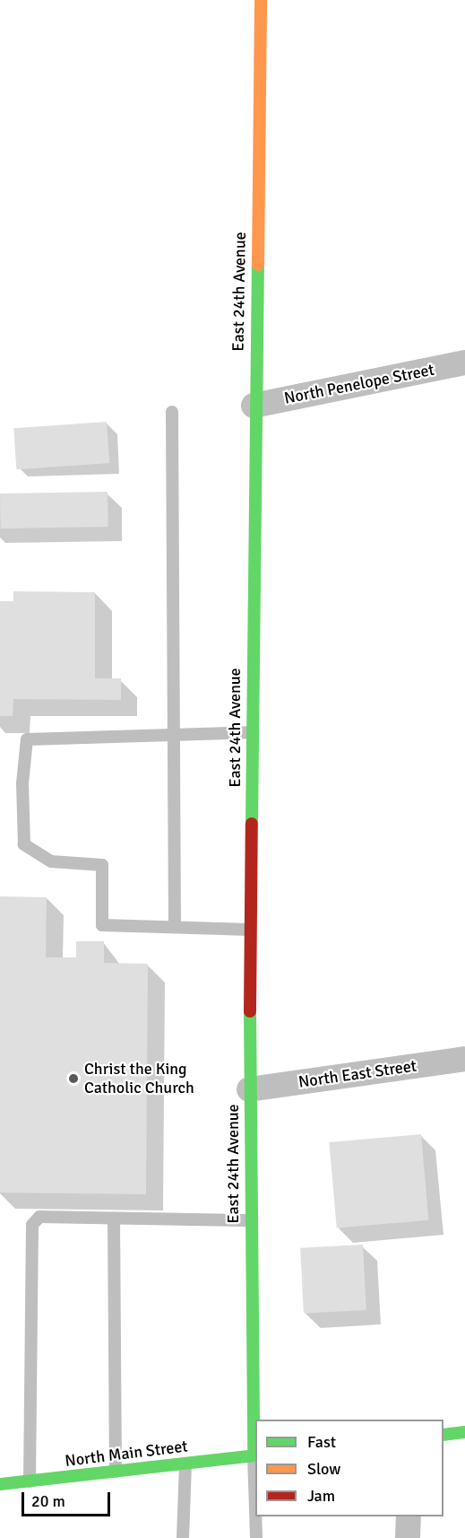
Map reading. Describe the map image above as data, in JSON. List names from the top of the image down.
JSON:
{
  "streets": {
    "street": [
      "East 24th Avenue",
      "North Penelope Street",
      "North East Street",
      "North Main Street"
    ]
  },
  "crossings": [
    ["East 24th Avenue", "North Penelope Street"],
    ["East 24th Avenue", "North East Street"],
    ["East 24th Avenue", "North Main Street"]
  ],
  "places": ["Christ the King Catholic Church"],
  "legend": ["Fast", "Slow", "Jam"],
  "scale_bar": "20 m"
}
